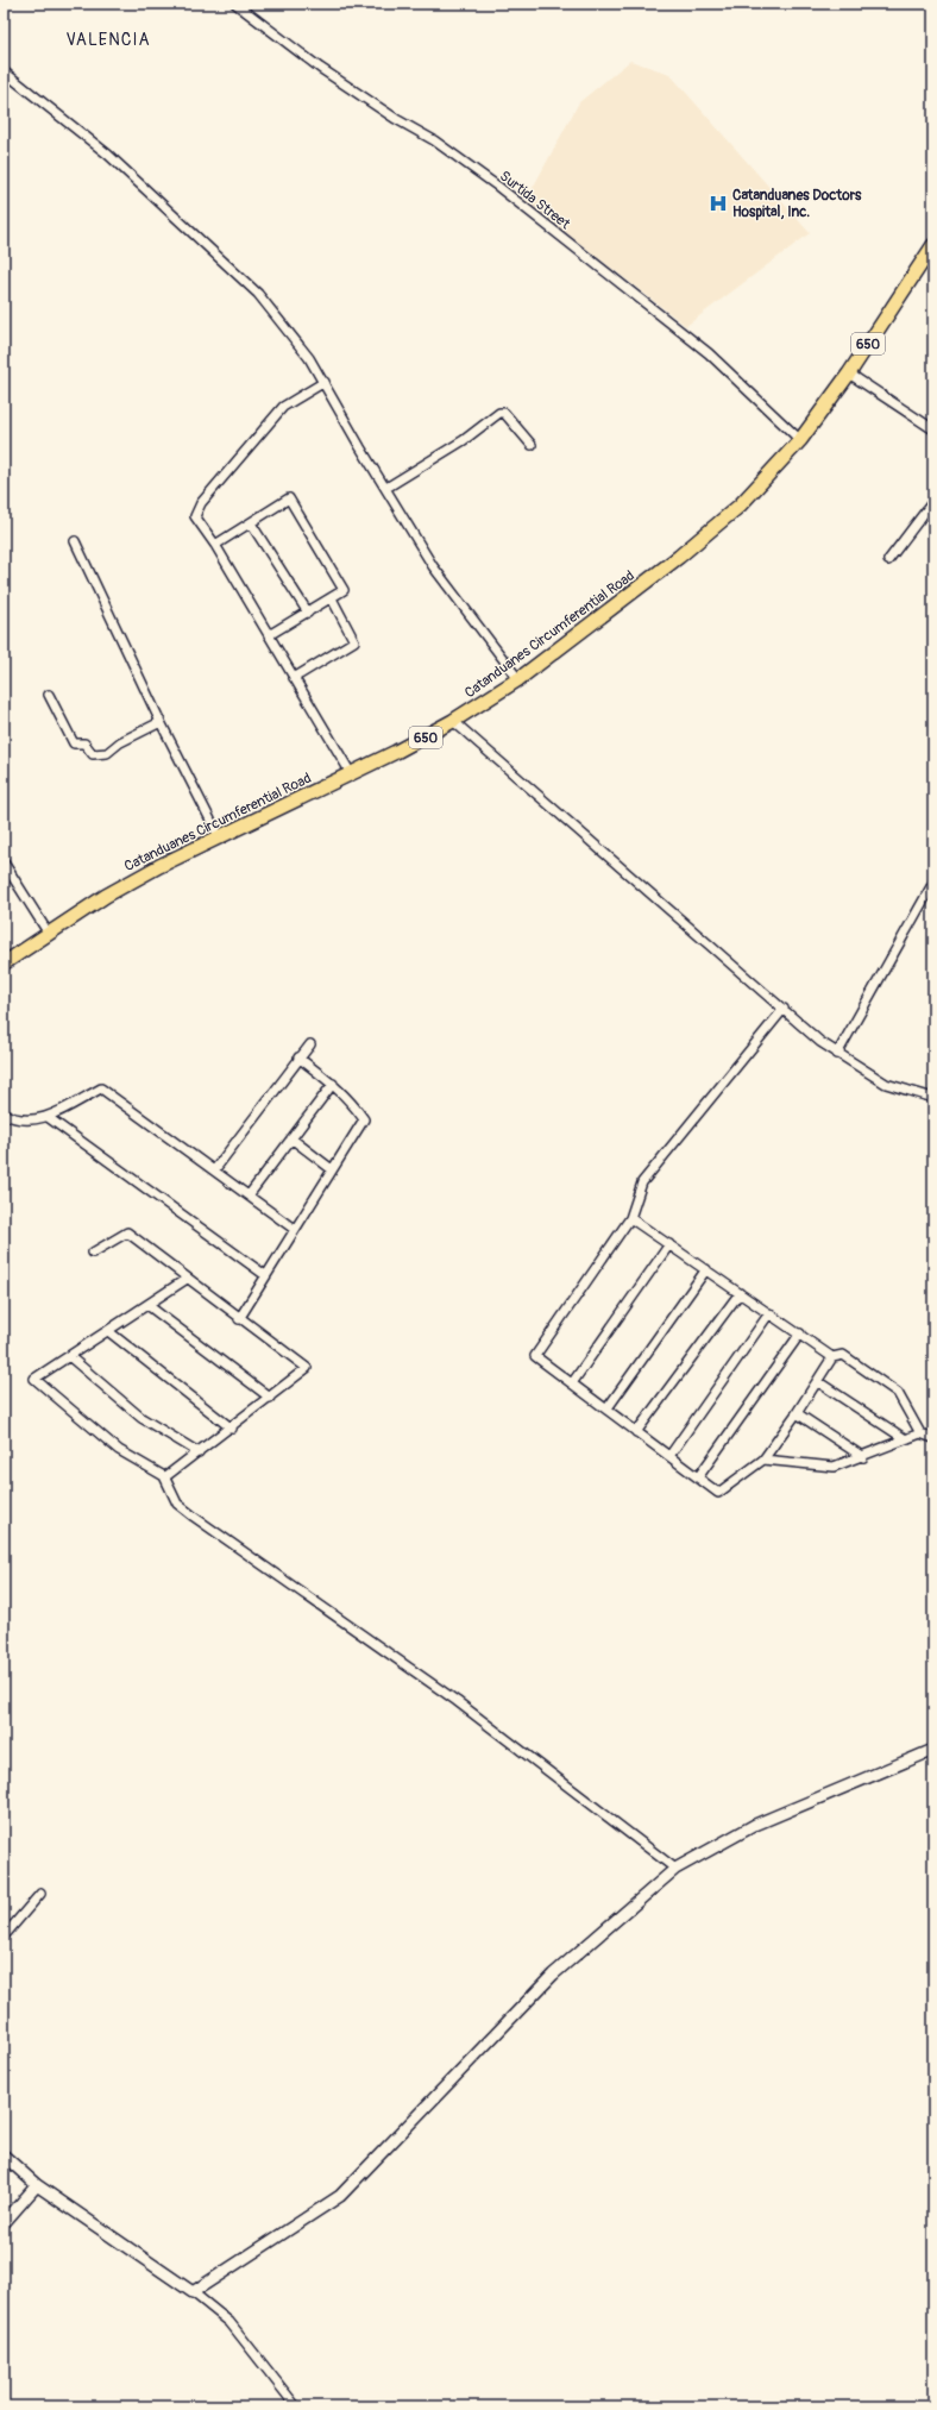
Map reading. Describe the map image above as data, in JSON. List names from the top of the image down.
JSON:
{
  "streets": {
    "main road": ["650", "Catanduanes Circumferential Road"],
    "street": ["Surtida Street"]
  },
  "crossings": [
    ["Surtida Street", "Catanduanes Circumferential Road"]
  ],
  "districts": ["VALENCIA"],
  "places": {
    "hospital": ["Catanduanes Doctors Hospital, Inc."]
  }
}
